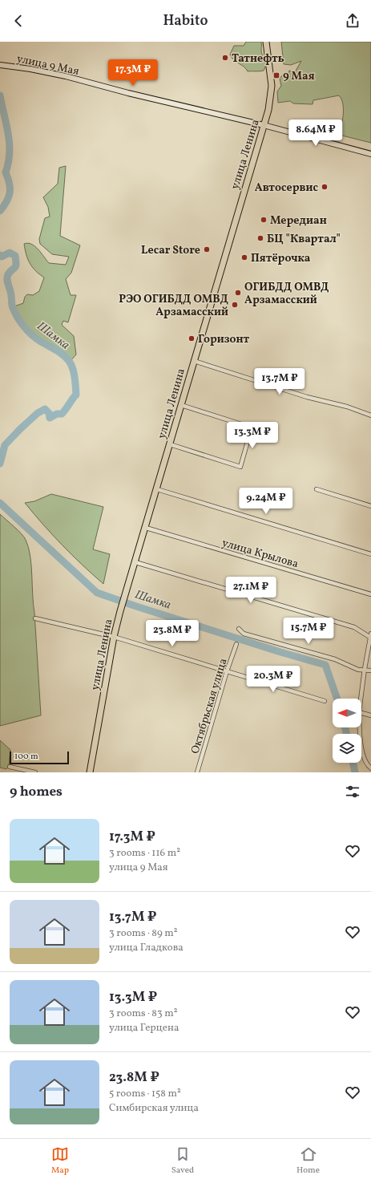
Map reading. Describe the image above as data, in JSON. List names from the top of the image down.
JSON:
{
  "streets": {
    "main road": ["улица 9 Мая", "улица Ленина"],
    "street": ["улица Крылова", "Октябрьская улица"]
  },
  "crossings": [
    ["улица 9 Мая", "улица Ленина"],
    ["улица Ленина", "улица Крылова"]
  ],
  "water": ["Шамка"],
  "places": {
    "other": [
      "Татнефть",
      "Автосервис",
      "Мередиан",
      "БЦ \"Квартал\"",
      "Lecar Store",
      "Пятёрочка",
      "ОГИБДД ОМВД Арзамасский",
      "РЭО ОГИБДД ОМВД Арзамасский",
      "Горизонт"
    ],
    "transit": ["9 Мая"]
  },
  "scale_bar": "100 m",
  "north": "left",
  "page": {
    "header": "Habito",
    "price": [
      "17.3M ₽",
      "8.64M ₽",
      "13.7M ₽",
      "13.3M ₽",
      "9.24M ₽",
      "27.1M ₽",
      "15.7M ₽",
      "23.8M ₽",
      "20.3M ₽"
    ],
    "scale": "100 m",
    "heading": "9 homes",
    "list": [
      {
        "name": "17.3M ₽",
        "note": "3 rooms · 116 m² · улица 9 Мая"
      },
      {
        "name": "13.7M ₽",
        "note": "3 rooms · 89 m² · улица Гладкова"
      },
      {
        "name": "13.3M ₽",
        "note": "3 rooms · 83 m² · улица Герцена"
      },
      {
        "name": "23.8M ₽",
        "note": "5 rooms · 158 m² · Симбирская улица"
      }
    ],
    "tabs": ["Map", "Saved", "Home"]
  }
}
